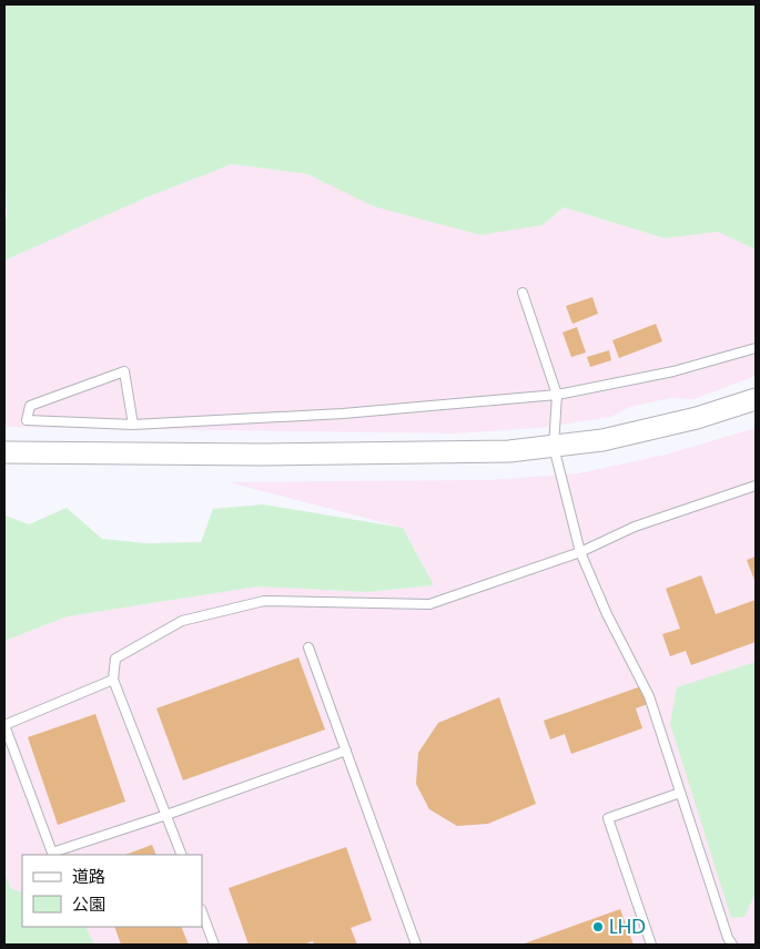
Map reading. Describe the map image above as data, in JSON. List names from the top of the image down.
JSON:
{
  "places": ["LHD"],
  "legend": ["道路", "公園"]
}
